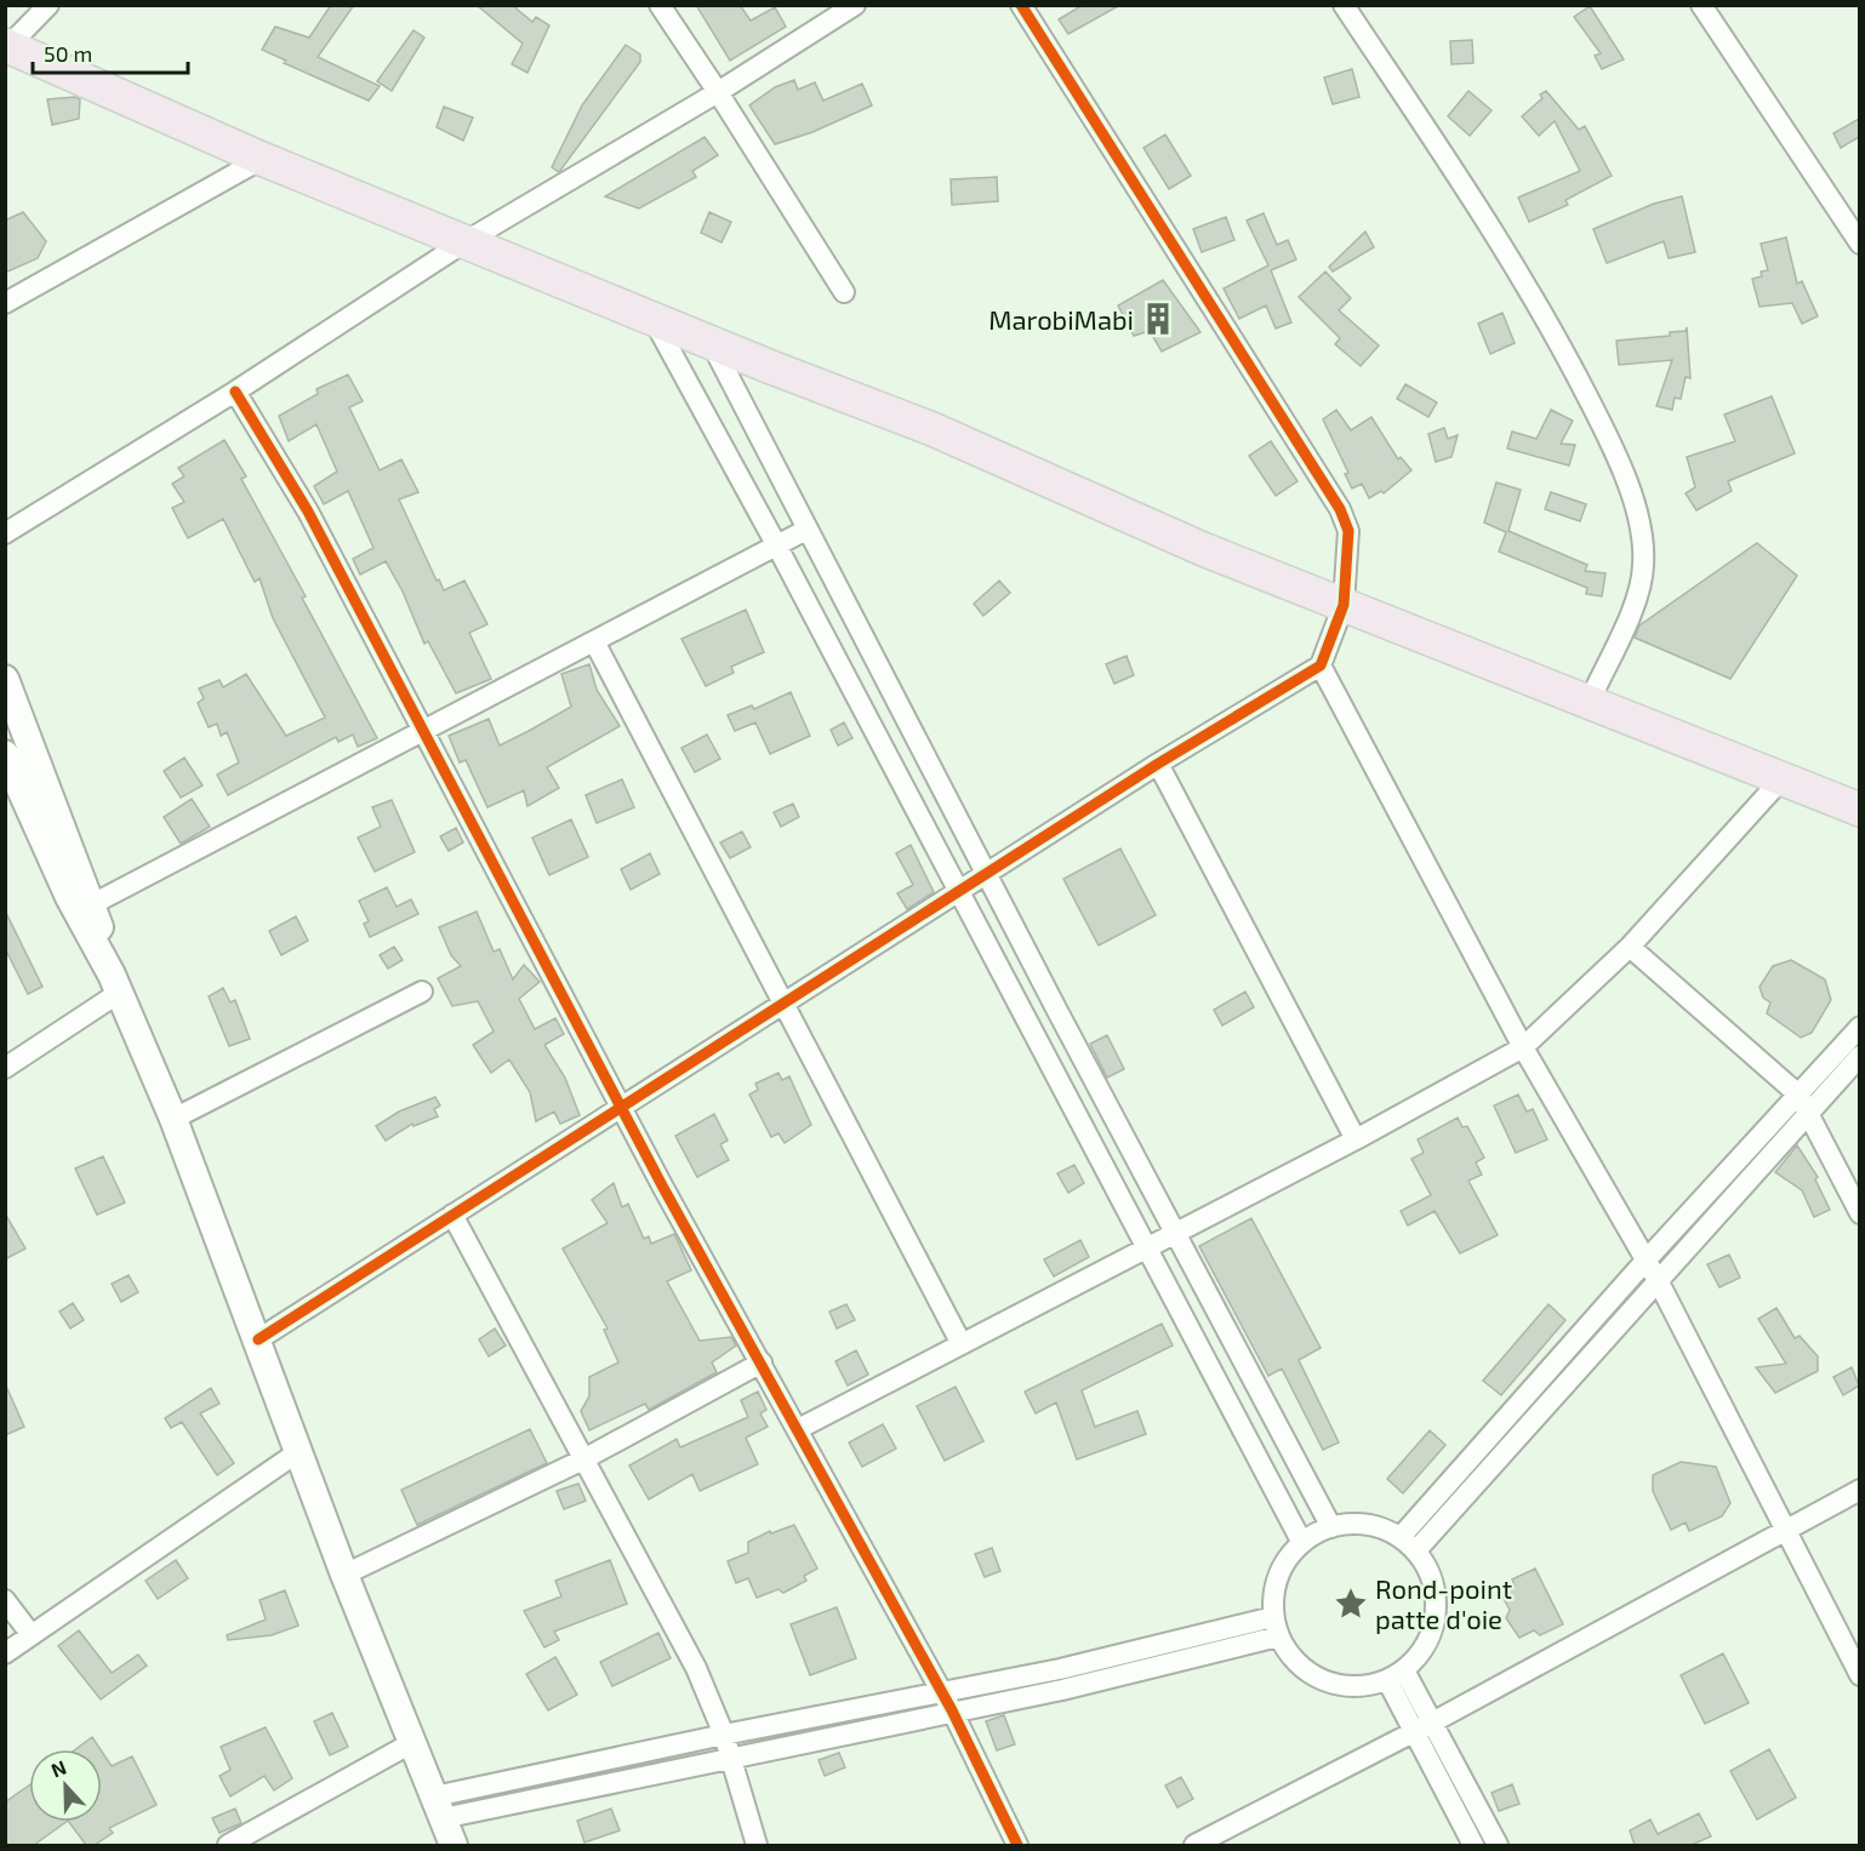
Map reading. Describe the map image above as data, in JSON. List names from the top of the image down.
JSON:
{
  "places": {
    "building": ["MarobiMabi"],
    "place": ["Rond-point patte d'oie"]
  },
  "scale_bar": "50 m",
  "north": "top"
}
